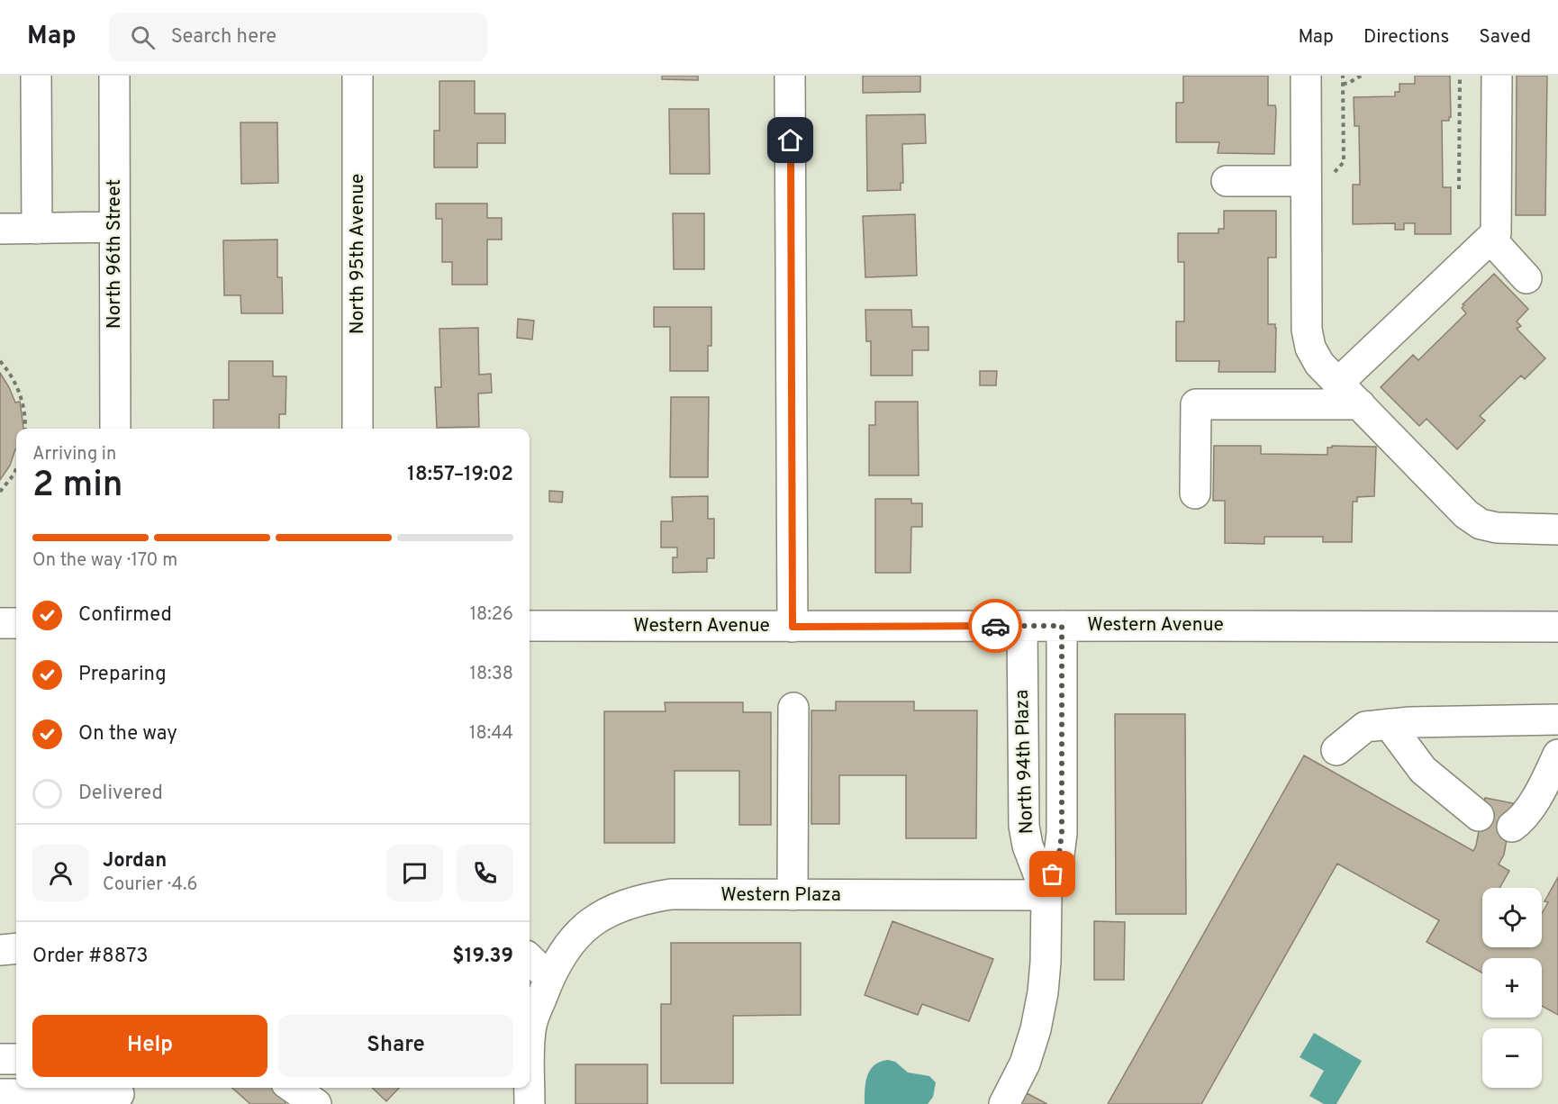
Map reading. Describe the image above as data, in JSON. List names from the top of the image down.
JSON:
{
  "streets": {
    "street": [
      "North 96th Street",
      "North 95th Avenue",
      "Western Avenue",
      "North 94th Plaza",
      "Western Plaza"
    ]
  },
  "crossings": [
    ["Western Avenue", "North 94th Plaza"],
    ["North 94th Plaza", "Western Plaza"]
  ],
  "page": {
    "header": "Map",
    "search": "Search here",
    "nav": ["Map", "Directions", "Saved"],
    "heading": ["2 min", "Arriving in", "18:57–19:02"],
    "panel": [
      "Jordan",
      "Courier · 4.6",
      "Order #8873",
      "$19.39"
    ],
    "bar": "On the way · 170 m",
    "list": [
      ["Confirmed", "18:26"],
      ["Preparing", "18:38"],
      ["On the way", "18:44"],
      "Delivered"
    ],
    "map_buttons": ["+", "−"],
    "buttons": ["Help", "Share"]
  }
}
